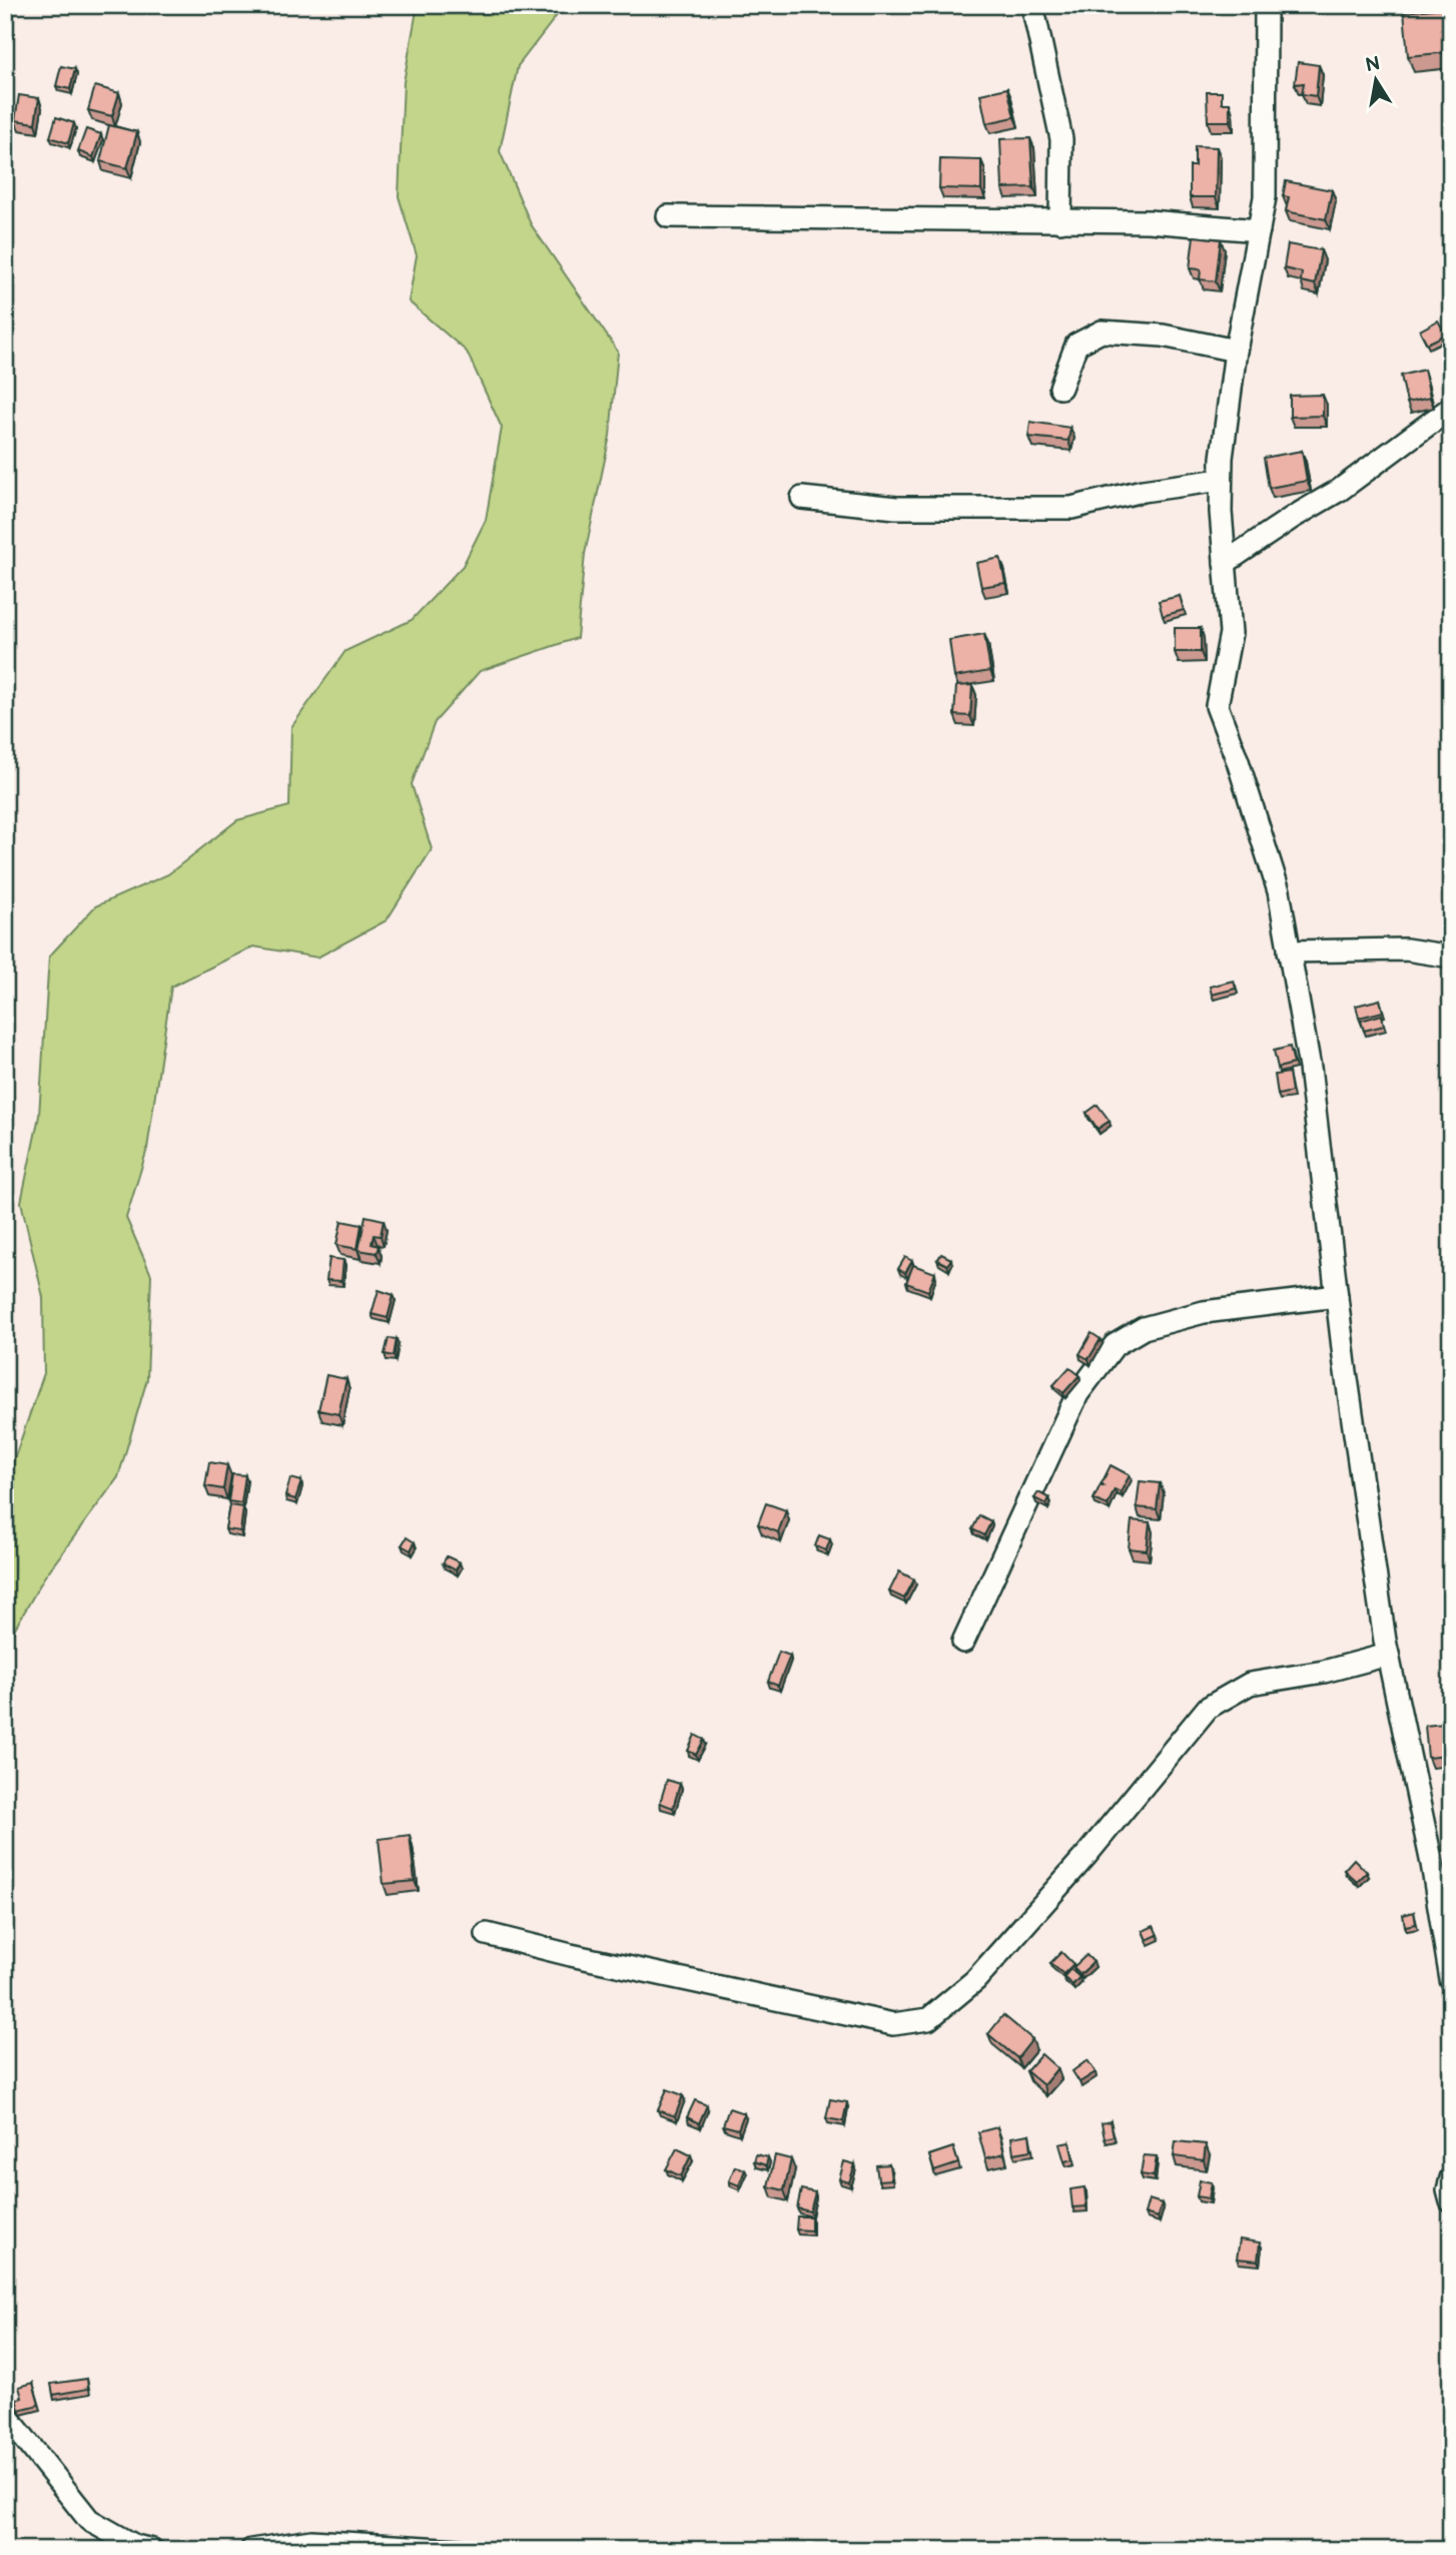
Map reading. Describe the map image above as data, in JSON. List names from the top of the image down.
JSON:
{
  "north": "top"
}
